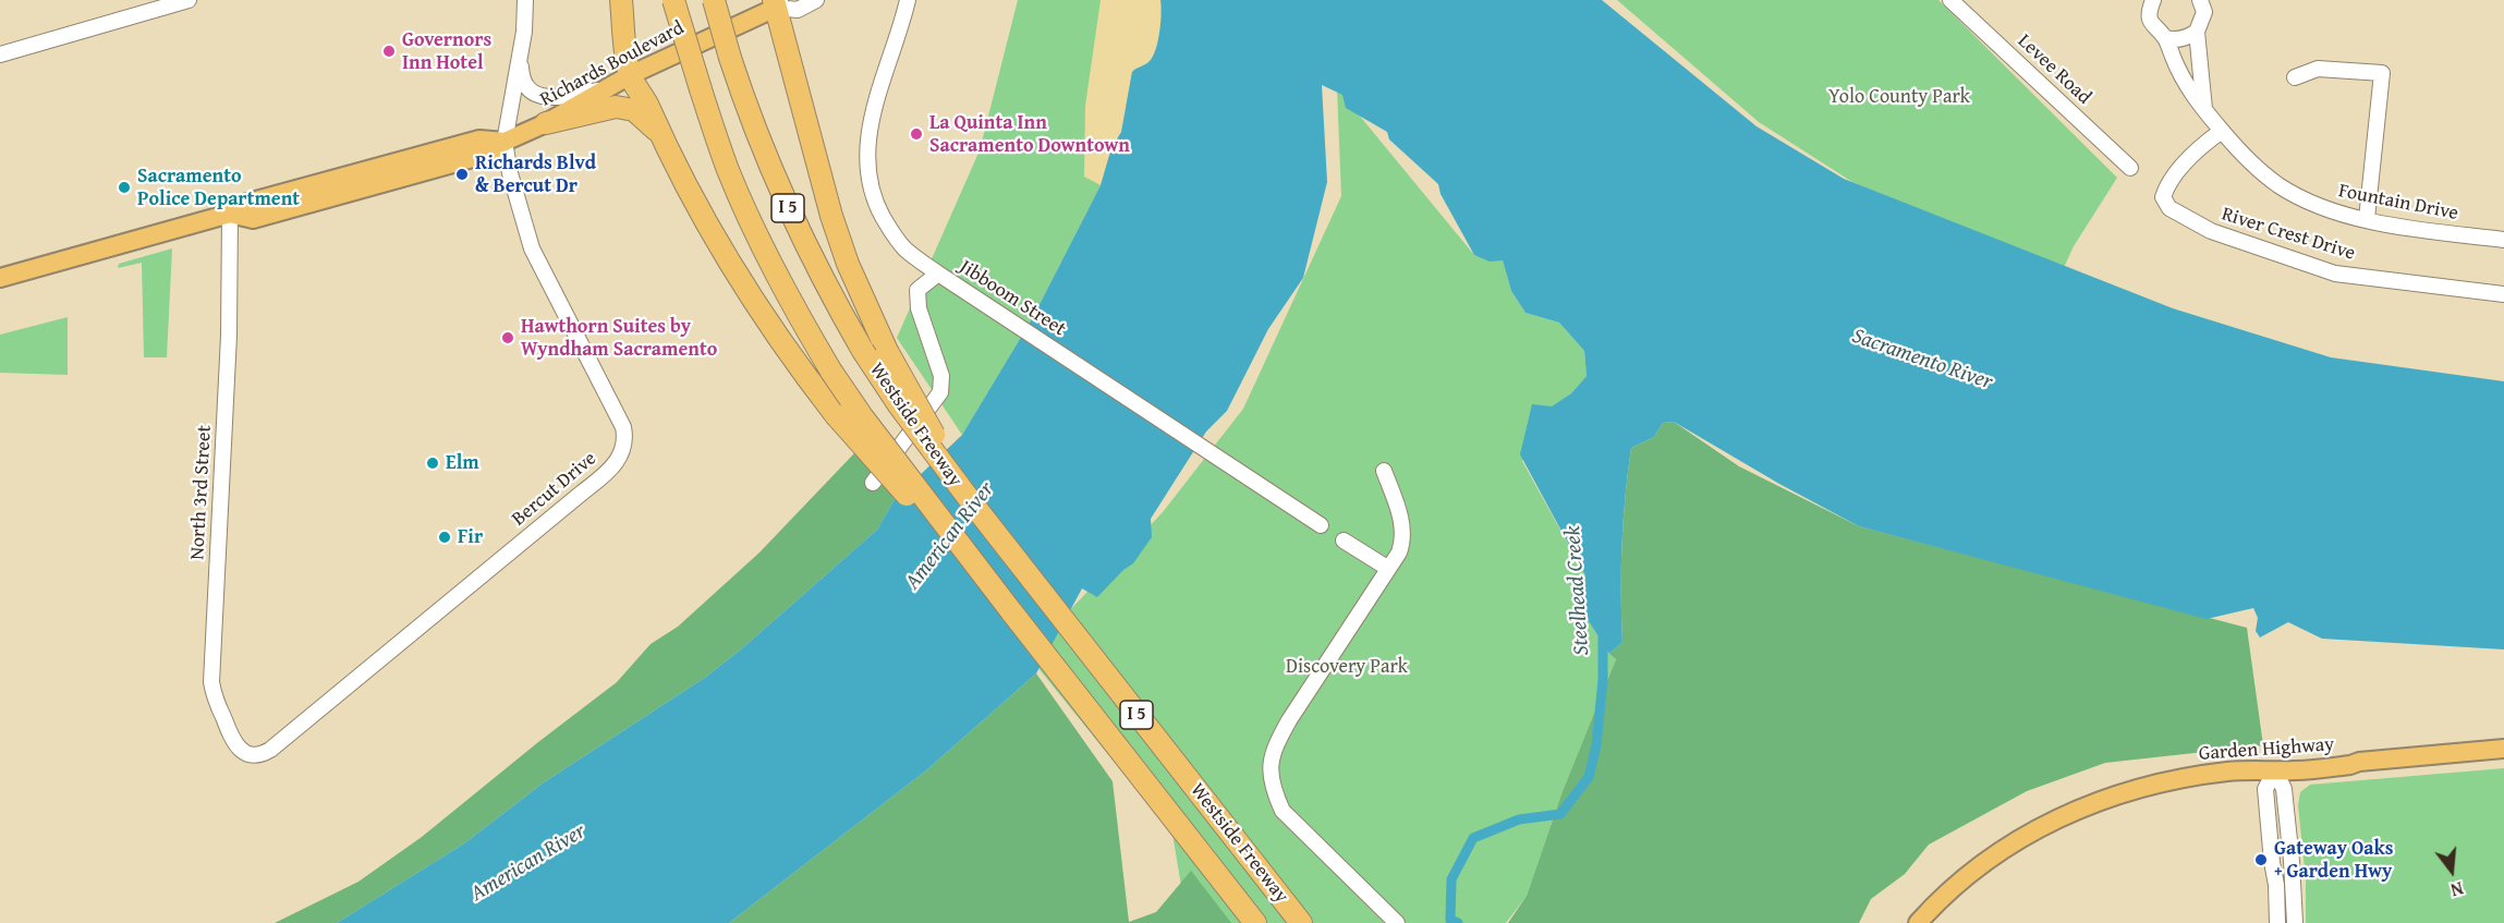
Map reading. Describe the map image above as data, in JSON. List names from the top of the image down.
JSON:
{
  "streets": {
    "highway": ["I 5", "Westside Freeway"],
    "main road": ["Richards Boulevard", "Garden Highway"],
    "street": [
      "Levee Road",
      "Fountain Drive",
      "River Crest Drive",
      "Jibboom Street",
      "Bercut Drive",
      "North 3rd Street"
    ]
  },
  "crossings": [
    ["Richards Boulevard", "Bercut Drive"],
    ["Richards Boulevard", "North 3rd Street"],
    ["Fountain Drive", "River Crest Drive"],
    ["Bercut Drive", "North 3rd Street"]
  ],
  "water": ["Sacramento River", "American River", "Steelhead Creek"],
  "parks": ["Yolo County Park", "Discovery Park"],
  "places": [
    "Governors Inn Hotel",
    "La Quinta Inn Sacramento Downtown",
    "Richards Blvd & Bercut Dr",
    "Sacramento Police Department",
    "Hawthorn Suites by Wyndham Sacramento",
    "Elm",
    "Fir",
    "Gateway Oaks + Garden Hwy"
  ],
  "north": "bottom"
}
